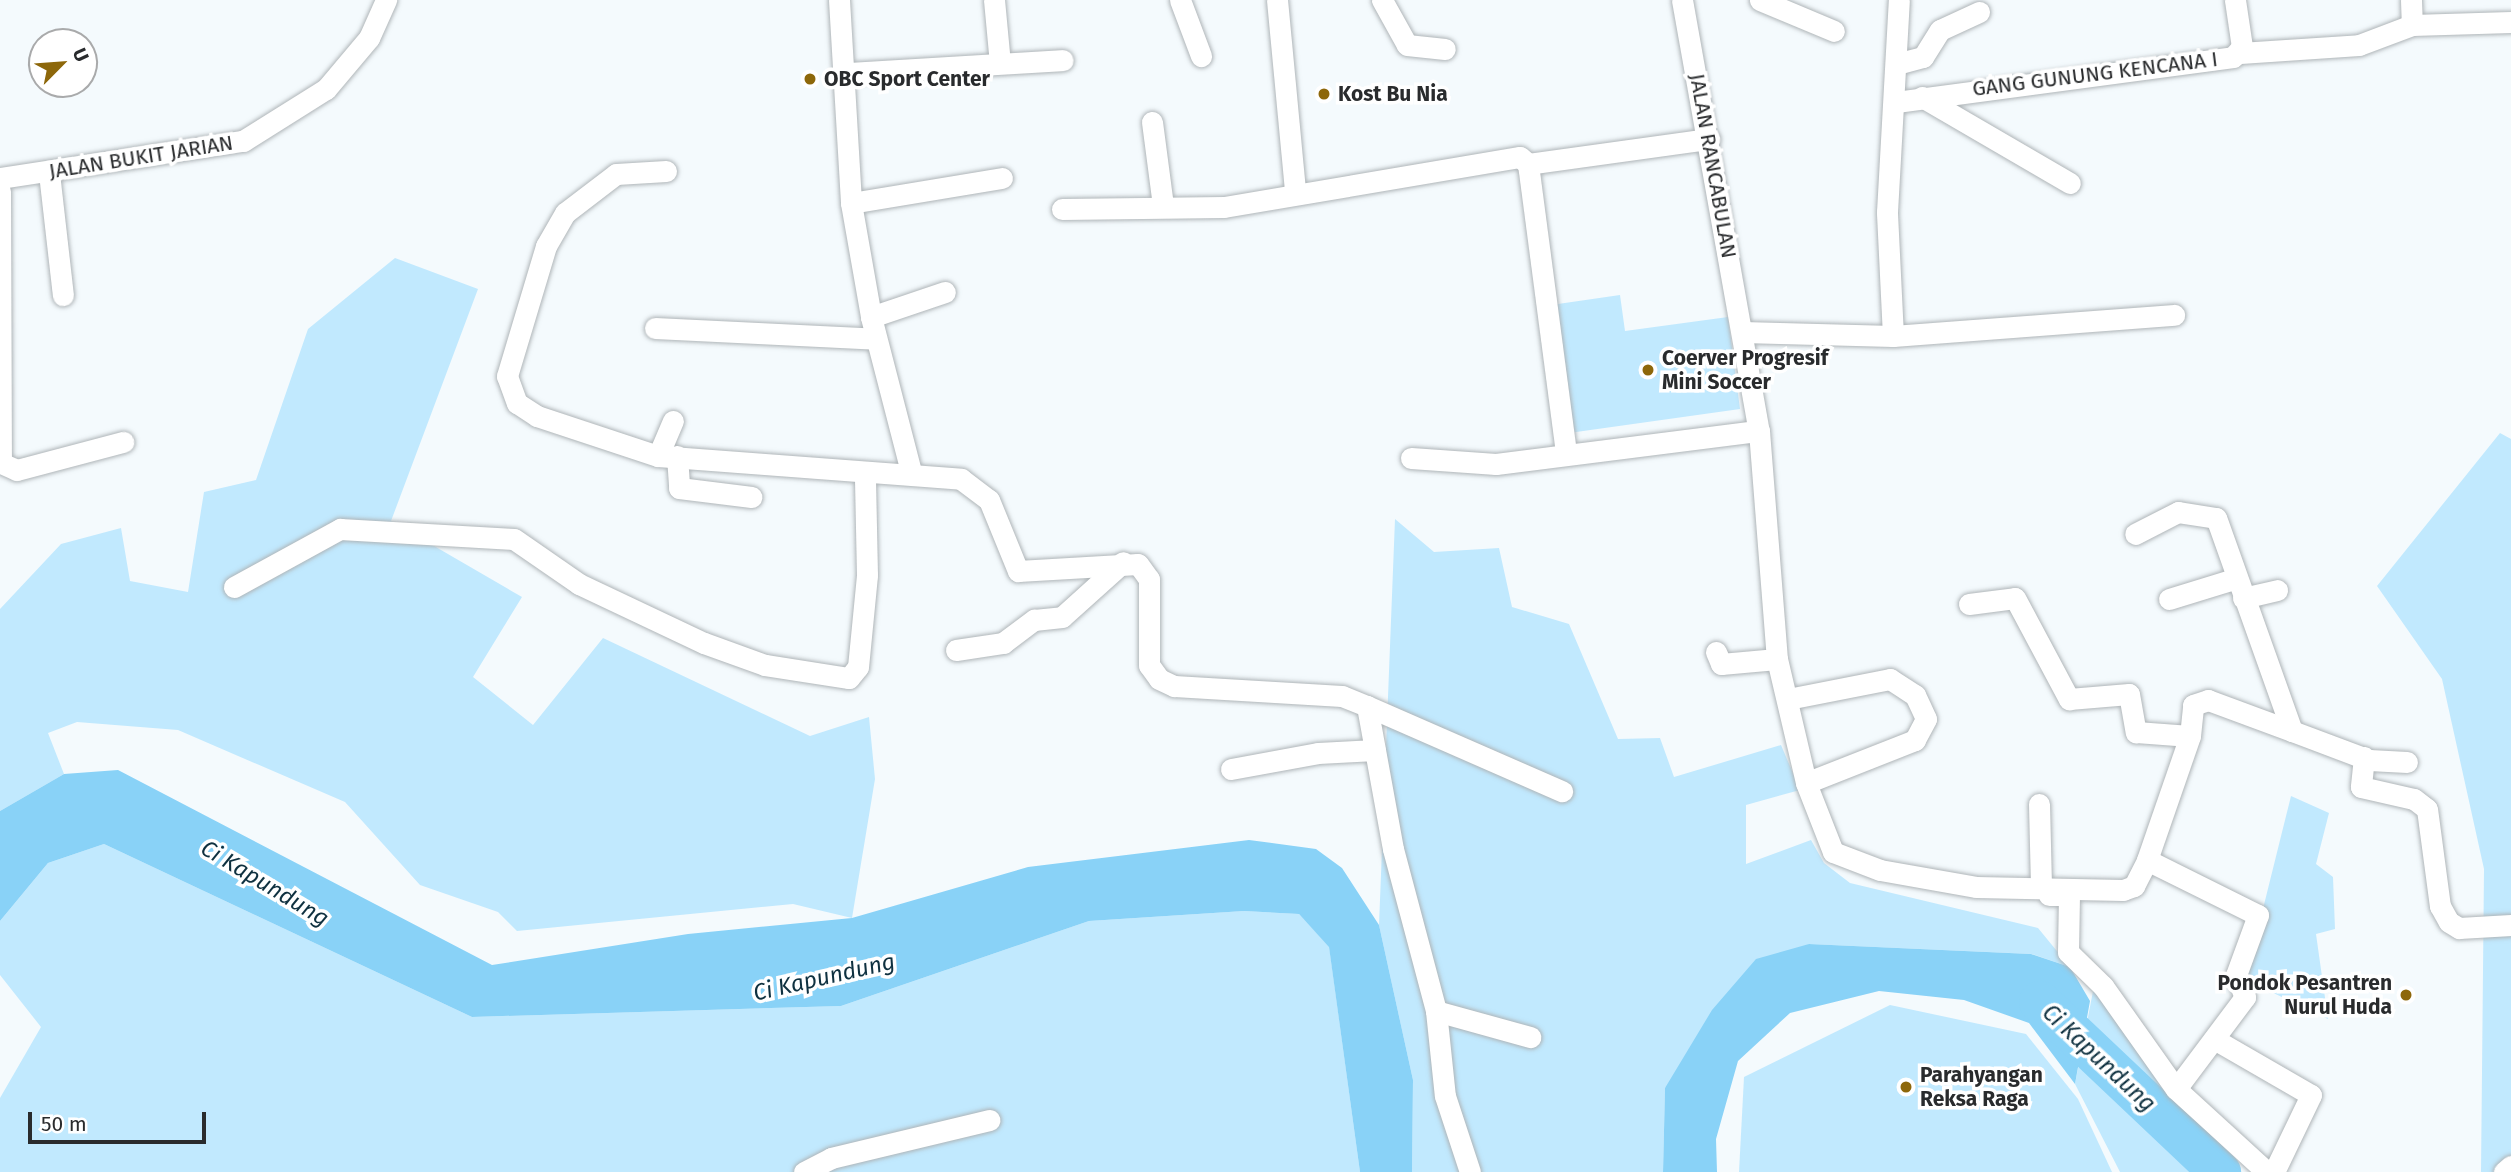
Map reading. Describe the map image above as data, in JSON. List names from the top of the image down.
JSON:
{
  "streets": {
    "street": ["GANG GUNUNG KENCANA I", "JALAN BUKIT JARIAN", "JALAN RANCABULAN"]
  },
  "water": ["Ci Kapundung"],
  "places": [
    "OBC Sport Center",
    "Kost Bu Nia",
    "Coerver Progresif Mini Soccer",
    "Pondok Pesantren Nurul Huda",
    "Parahyangan Reksa Raga"
  ],
  "scale_bar": "50 m",
  "north": "top right"
}
